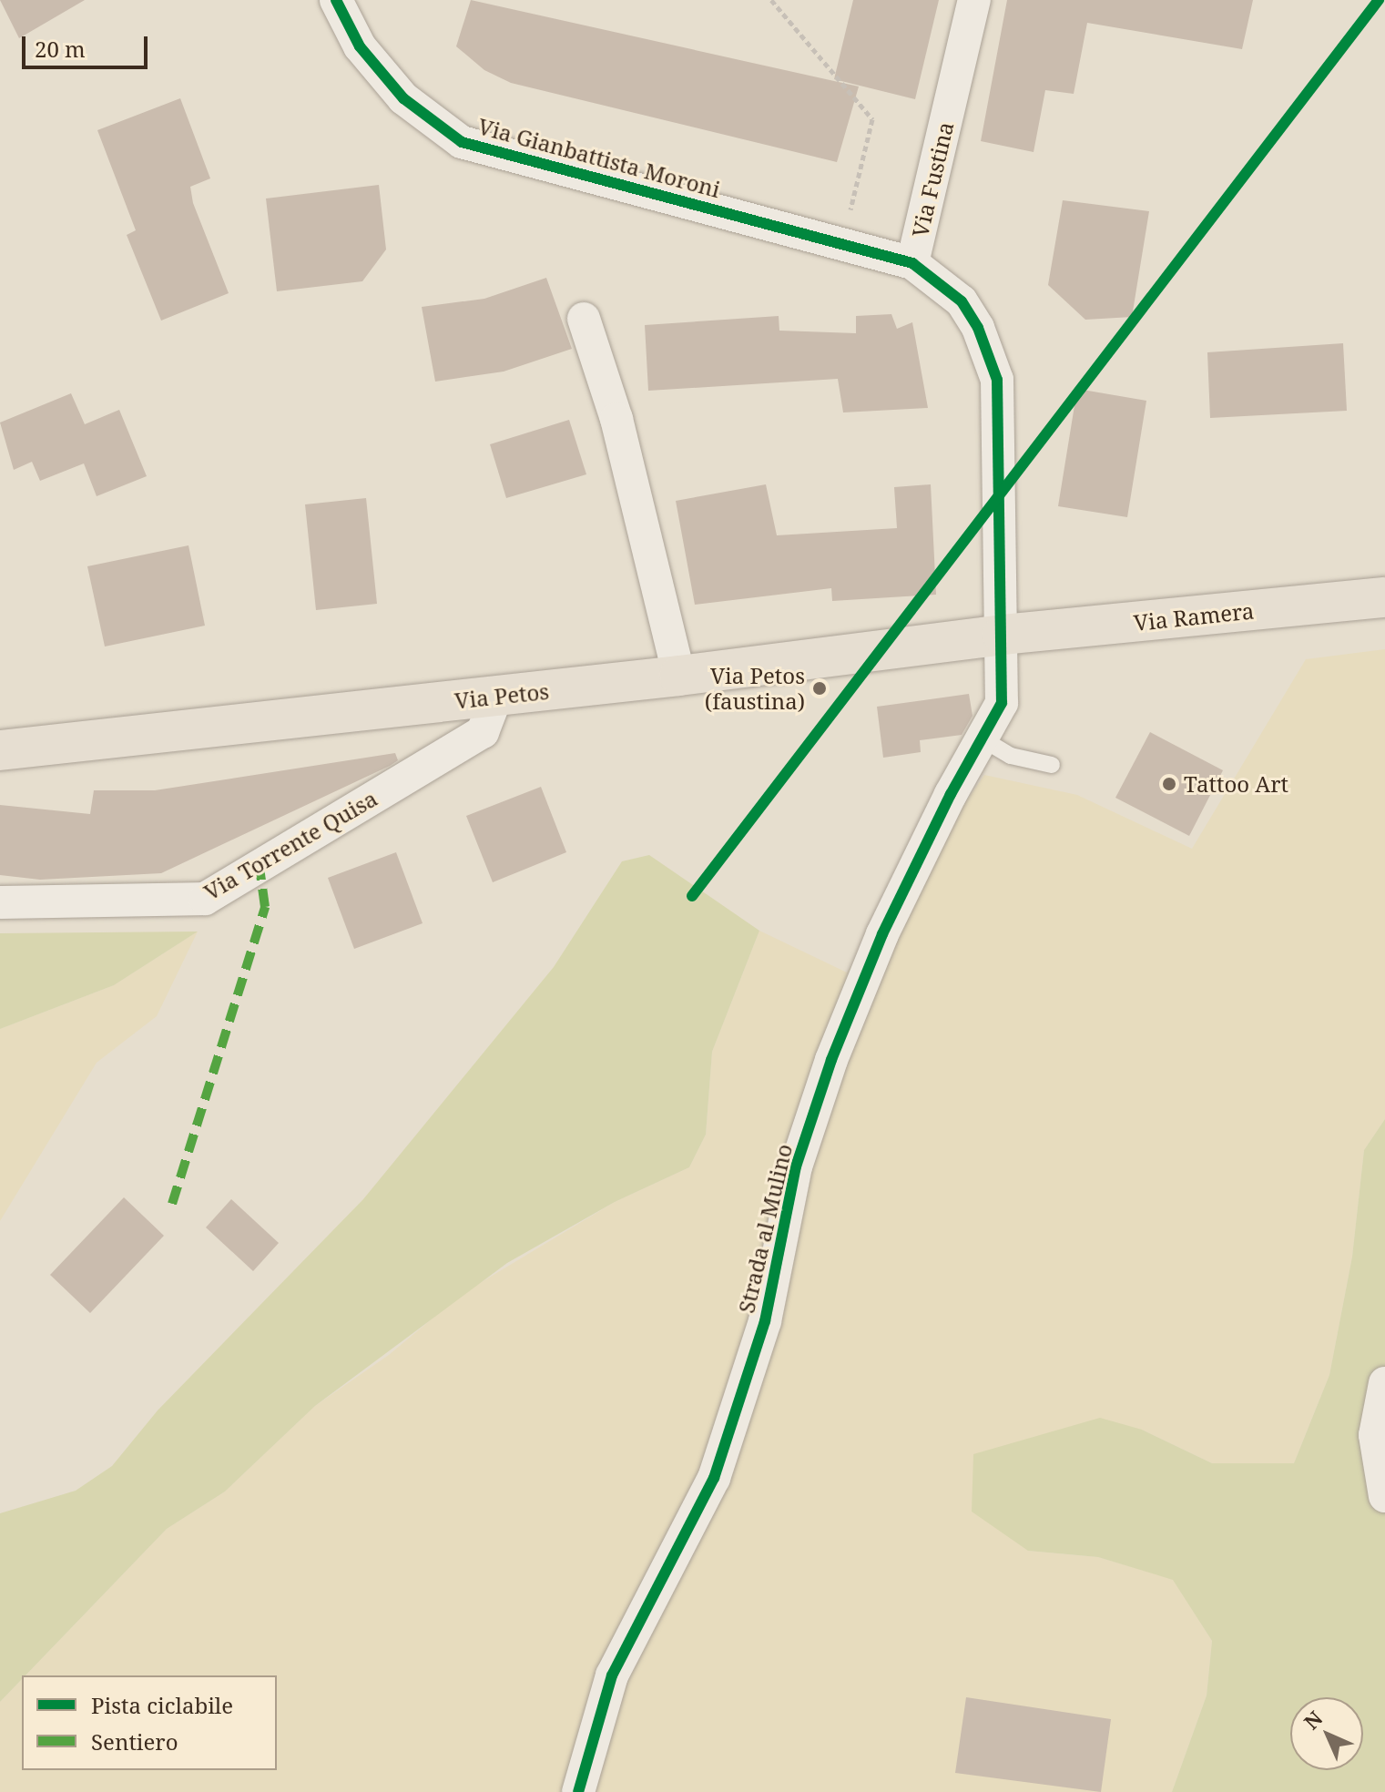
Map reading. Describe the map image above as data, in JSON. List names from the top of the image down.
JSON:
{
  "streets": {
    "main road": ["Via Ramera", "Via Petos"],
    "street": [
      "Via Gianbattista Moroni",
      "Via Fustina",
      "Via Torrente Quisa",
      "Strada al Mulino"
    ]
  },
  "crossings": [
    ["Via Gianbattista Moroni", "Via Fustina"],
    ["Via Fustina", "Via Ramera"],
    ["Via Fustina", "Via Petos"],
    ["Via Fustina", "Strada al Mulino"],
    ["Via Ramera", "Via Petos"],
    ["Via Ramera", "Strada al Mulino"],
    ["Via Petos", "Via Torrente Quisa"],
    ["Via Petos", "Strada al Mulino"]
  ],
  "places": ["Via Petos (faustina)", "Tattoo Art"],
  "legend": ["Pista ciclabile", "Sentiero"],
  "scale_bar": "20 m",
  "north": "top left"
}
